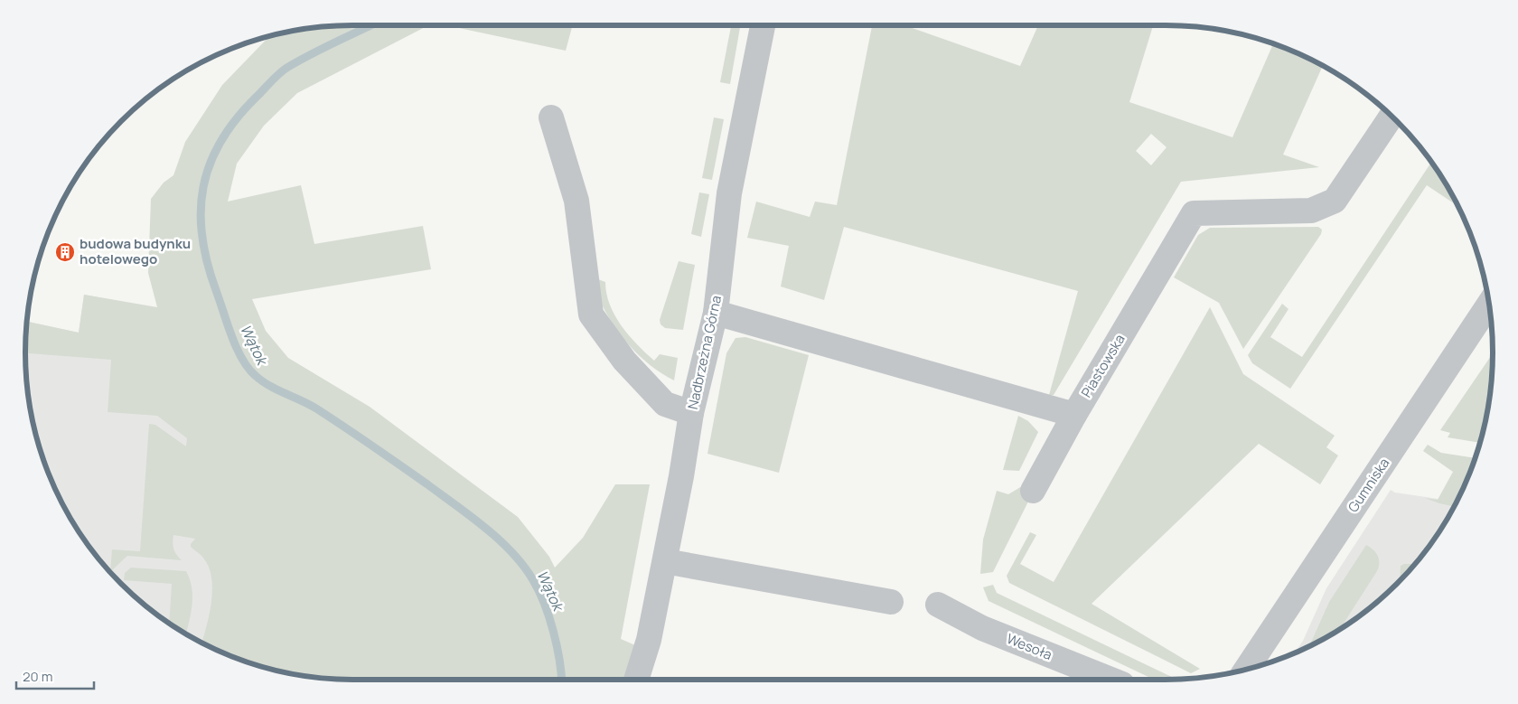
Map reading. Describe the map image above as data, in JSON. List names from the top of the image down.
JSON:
{
  "streets": {
    "street": [
      "Nadbrzeżna Górna",
      "Piastowska",
      "Gumniska",
      "Wesoła"
    ]
  },
  "water": ["Wątok"],
  "places": {
    "building": ["budowa budynku hotelowego"]
  },
  "scale_bar": "20 m"
}
